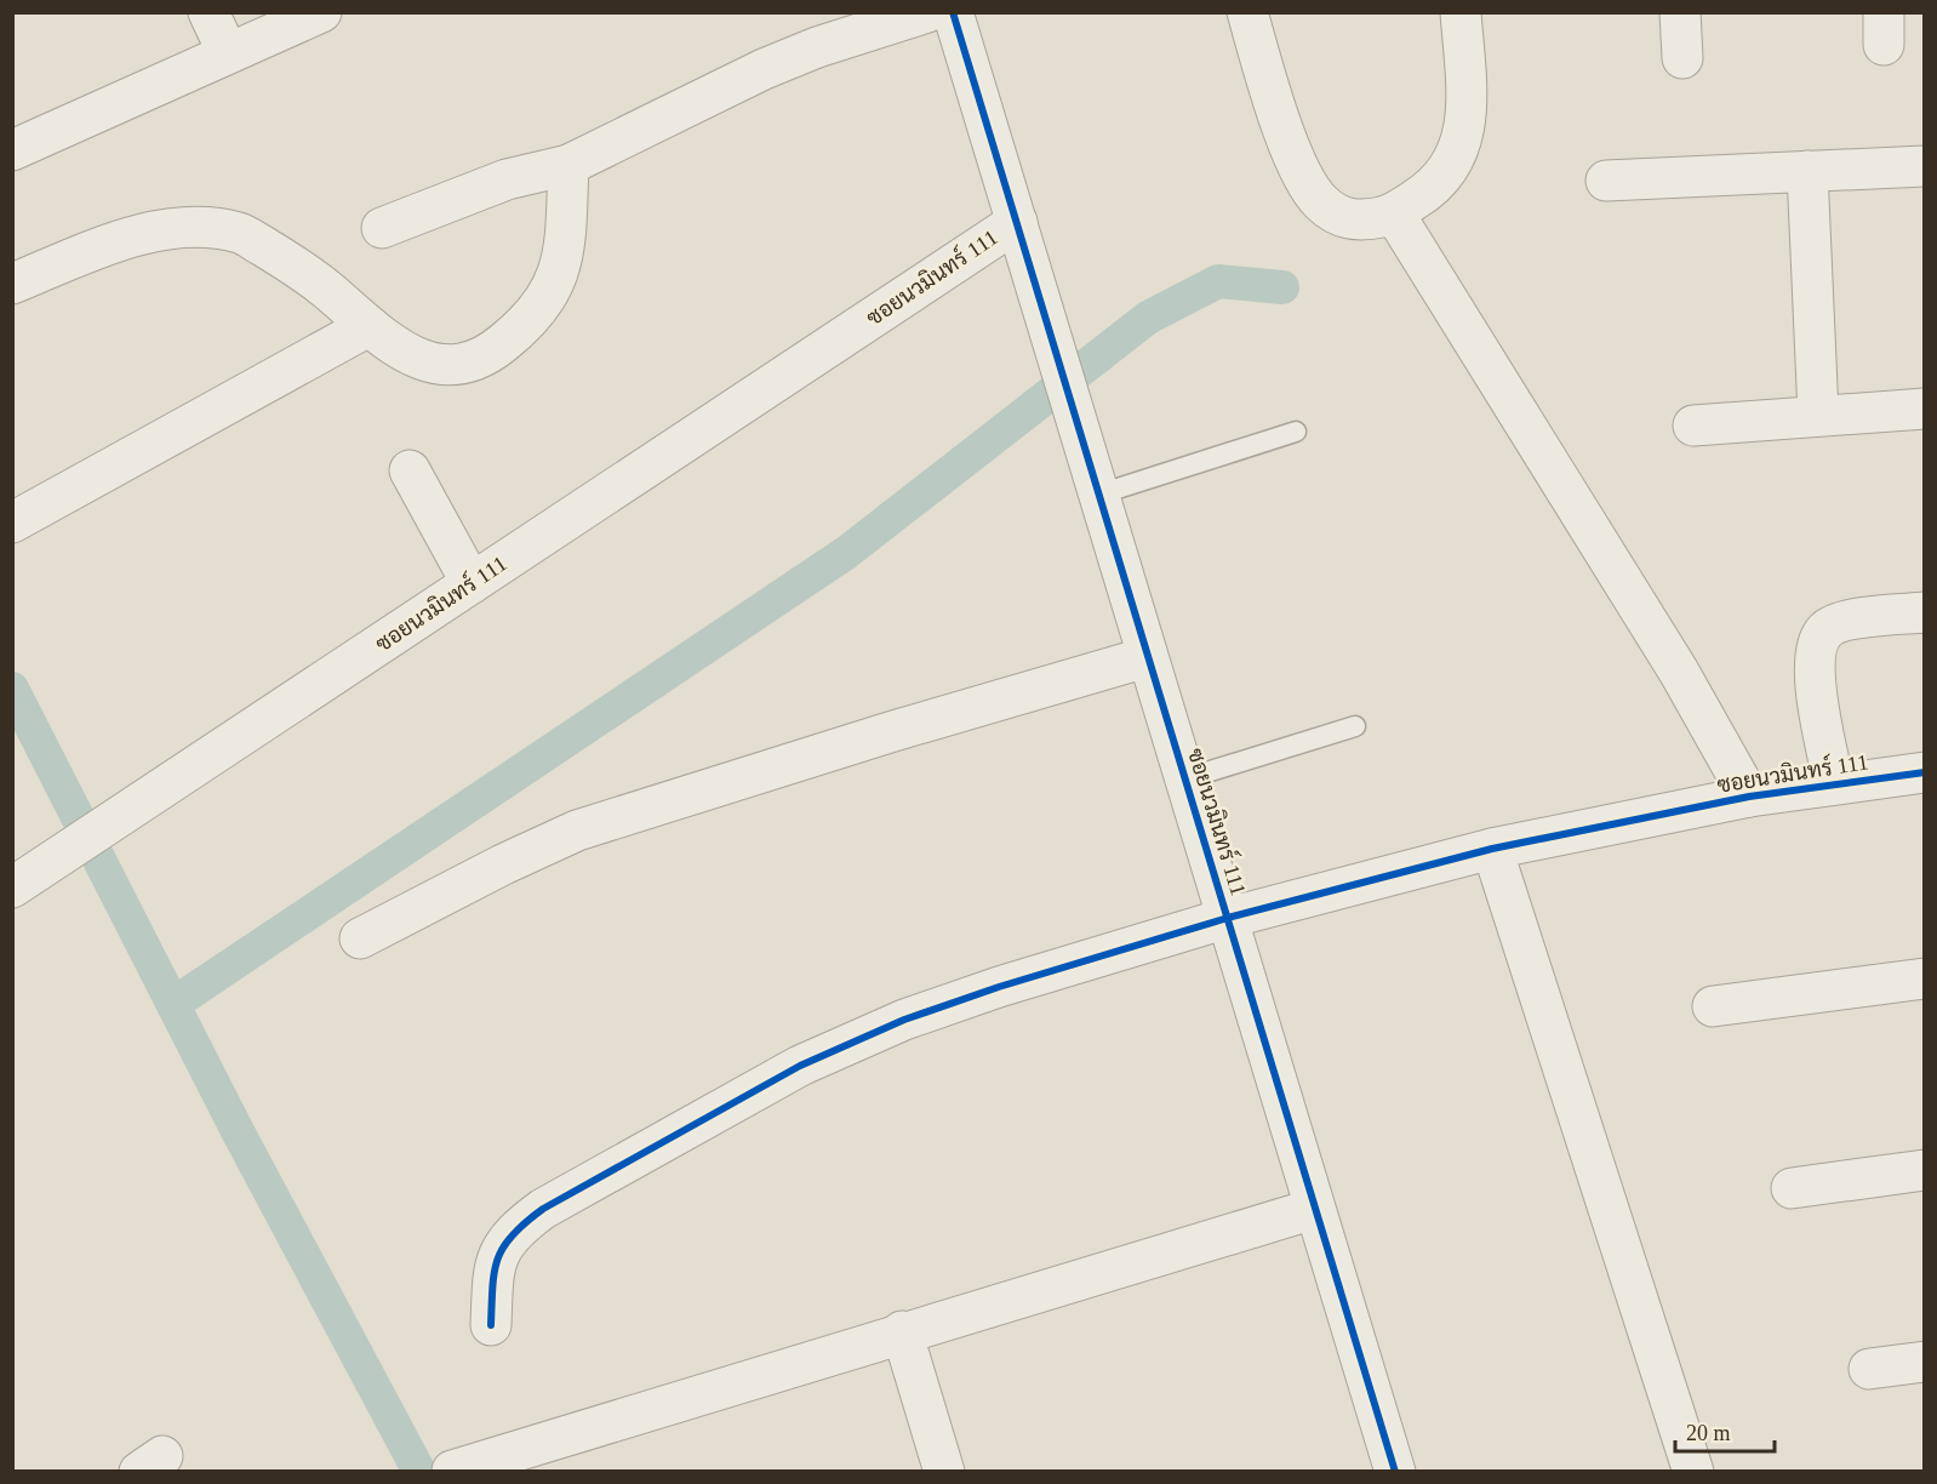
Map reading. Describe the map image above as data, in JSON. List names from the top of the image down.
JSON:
{
  "streets": {
    "street": ["ซอยนวมินทร์ 111"]
  },
  "scale_bar": "20 m"
}
